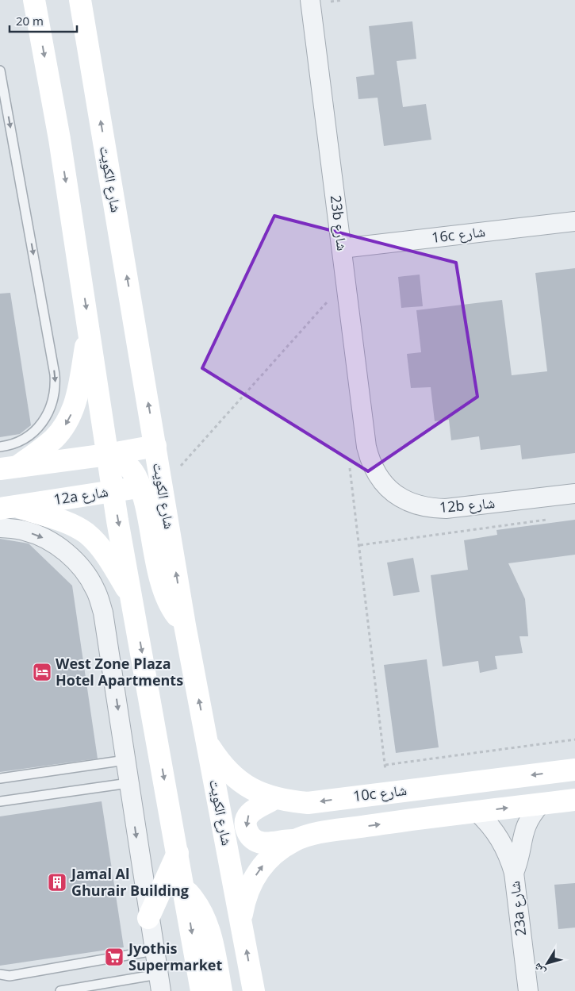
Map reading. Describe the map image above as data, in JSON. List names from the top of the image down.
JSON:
{
  "streets": {
    "main road": ["شارع الكويت", "12a شارع", "10c شارع"],
    "street": [
      "23b شارع",
      "16c شارع",
      "12b شارع",
      "23a شارع"
    ]
  },
  "crossings": [
    ["شارع الكويت", "12a شارع"],
    ["شارع الكويت", "10c شارع"],
    ["23b شارع", "16c شارع"],
    ["23b شارع", "12b شارع"]
  ],
  "places": {
    "hotel": ["West Zone Plaza Hotel Apartments"],
    "building": ["Jamal Al Ghurair Building"],
    "supermarket": ["Jyothis Supermarket"]
  },
  "scale_bar": "20 m",
  "north": "bottom left"
}
